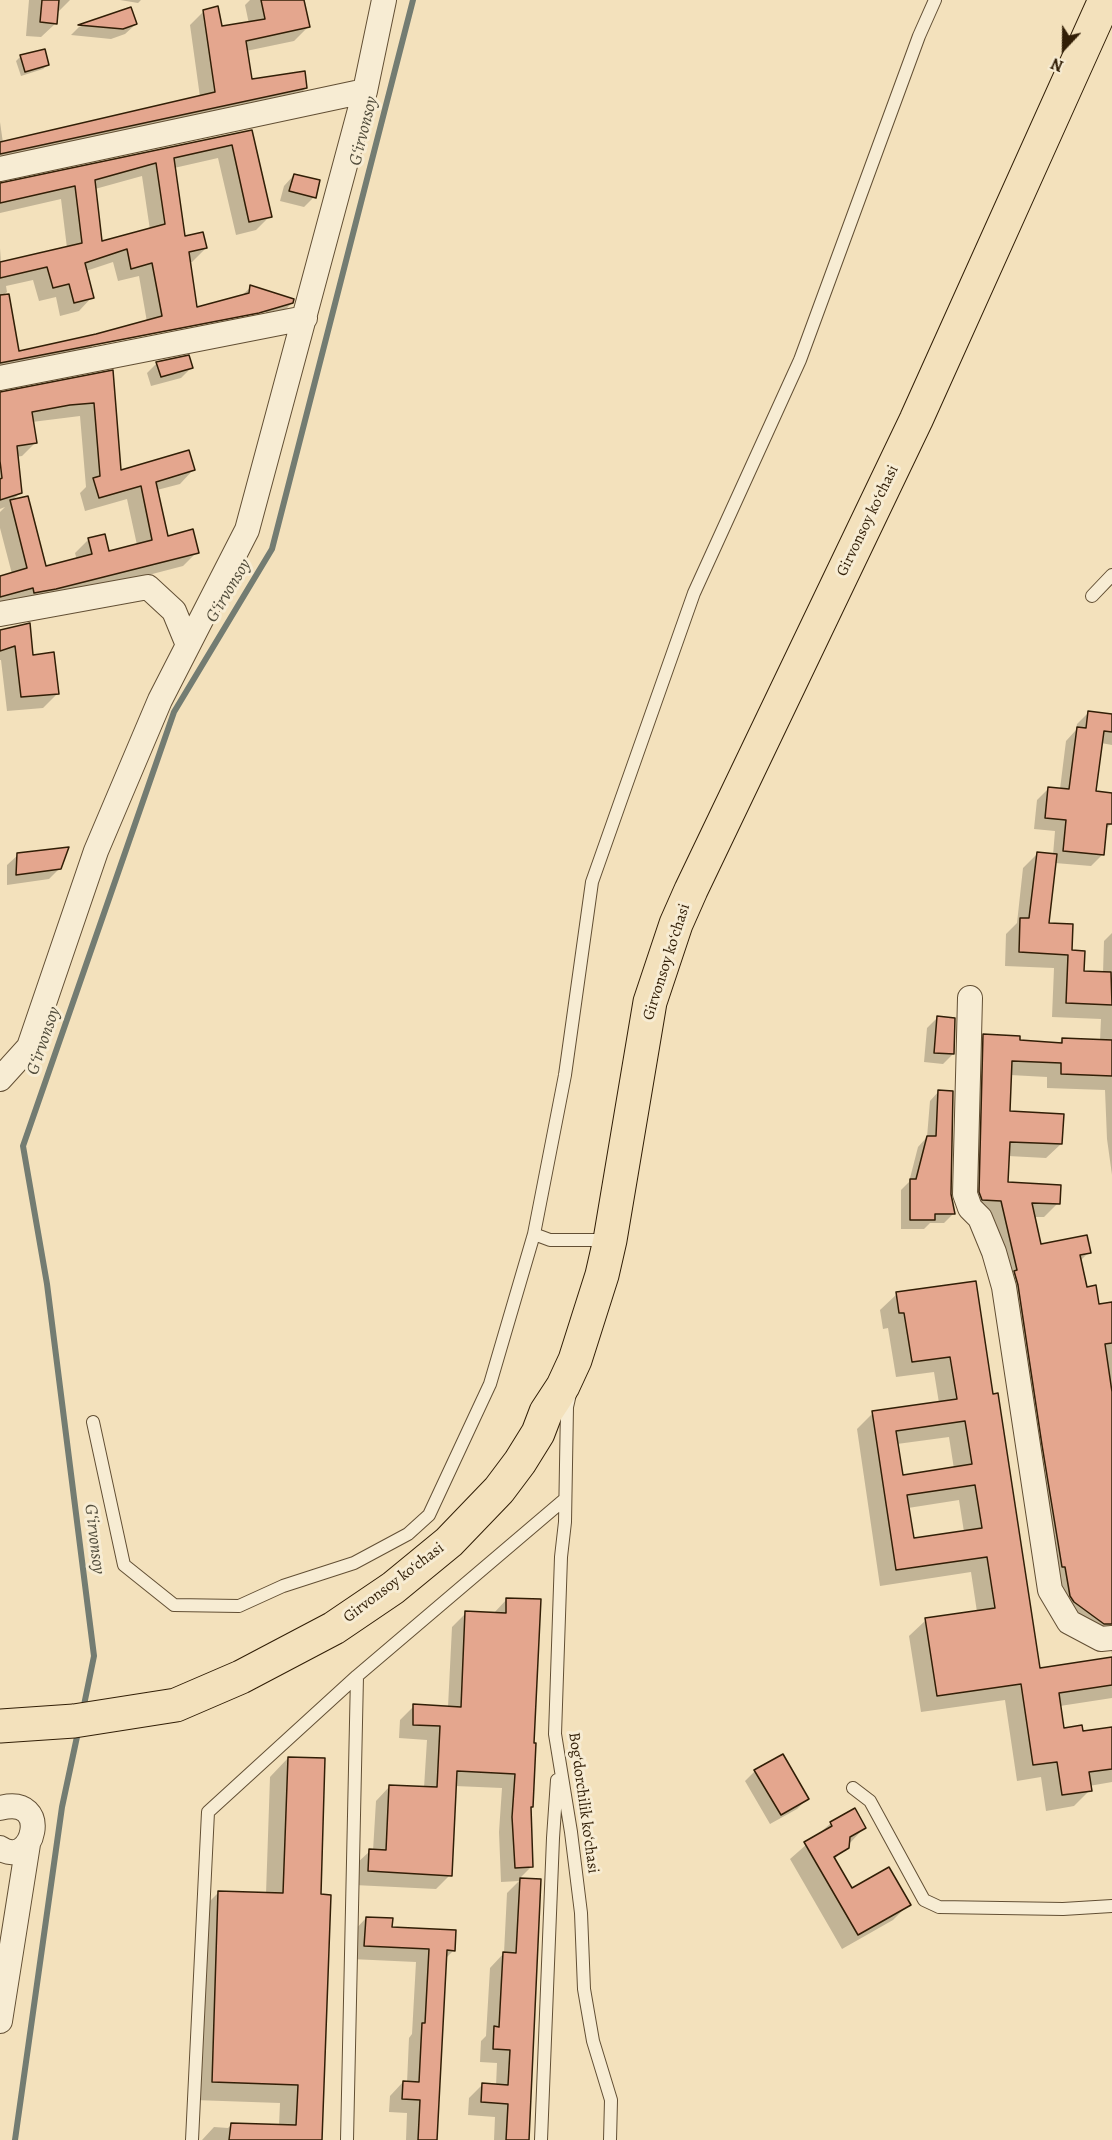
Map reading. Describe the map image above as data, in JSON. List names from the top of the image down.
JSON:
{
  "streets": {
    "main road": ["Girvonsoy koʻchasi"],
    "lane": ["Bogʻdorchilik koʻchasi"]
  },
  "crossings": [
    ["Girvonsoy koʻchasi", "Bogʻdorchilik koʻchasi"]
  ],
  "water": ["G‘irvonsoy"],
  "north": "bottom"
}
